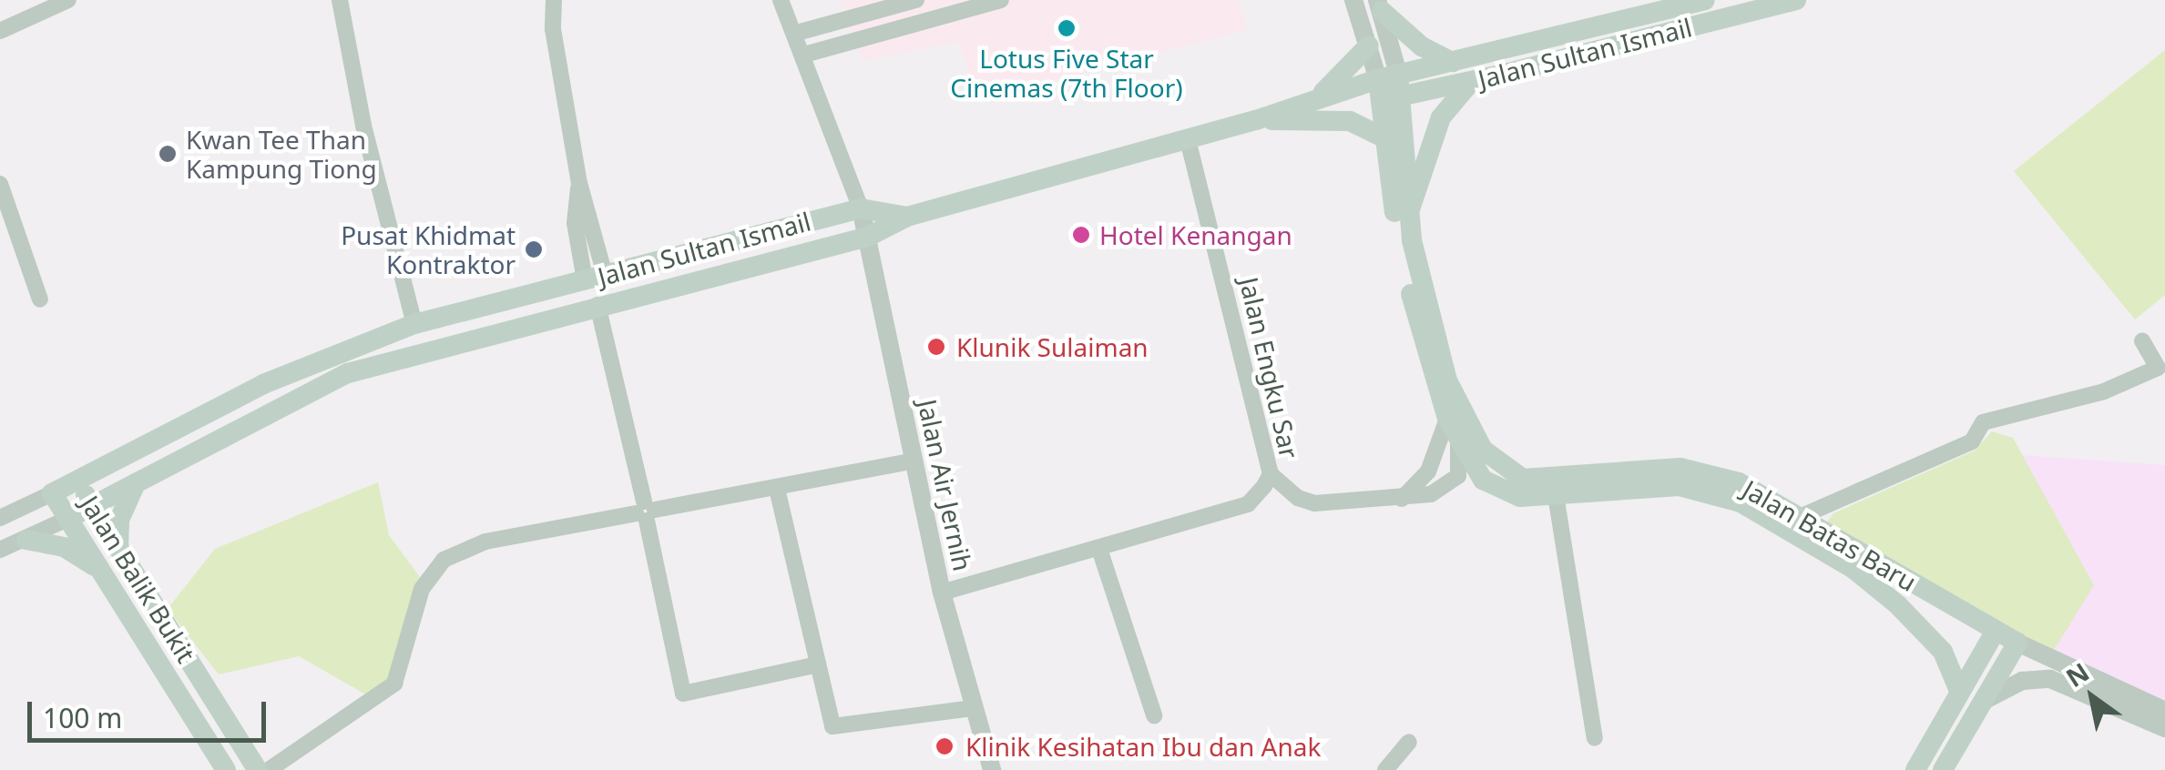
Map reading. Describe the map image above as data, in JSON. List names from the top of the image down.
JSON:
{
  "streets": {
    "main road": ["Jalan Sultan Ismail", "Jalan Batas Baru", "Jalan Balik Bukit"],
    "street": ["Jalan Engku Sar", "Jalan Air Jernih"]
  },
  "crossings": [
    ["Jalan Sultan Ismail", "Jalan Engku Sar"],
    ["Jalan Sultan Ismail", "Jalan Air Jernih"],
    ["Jalan Sultan Ismail", "Jalan Batas Baru"],
    ["Jalan Sultan Ismail", "Jalan Balik Bukit"],
    ["Jalan Engku Sar", "Jalan Air Jernih"]
  ],
  "places": [
    "Lotus Five Star Cinemas (7th Floor)",
    "Kwan Tee Than Kampung Tiong",
    "Hotel Kenangan",
    "Pusat Khidmat Kontraktor",
    "Klunik Sulaiman",
    "Klinik Kesihatan Ibu dan Anak"
  ],
  "scale_bar": "100 m",
  "north": "top left"
}
